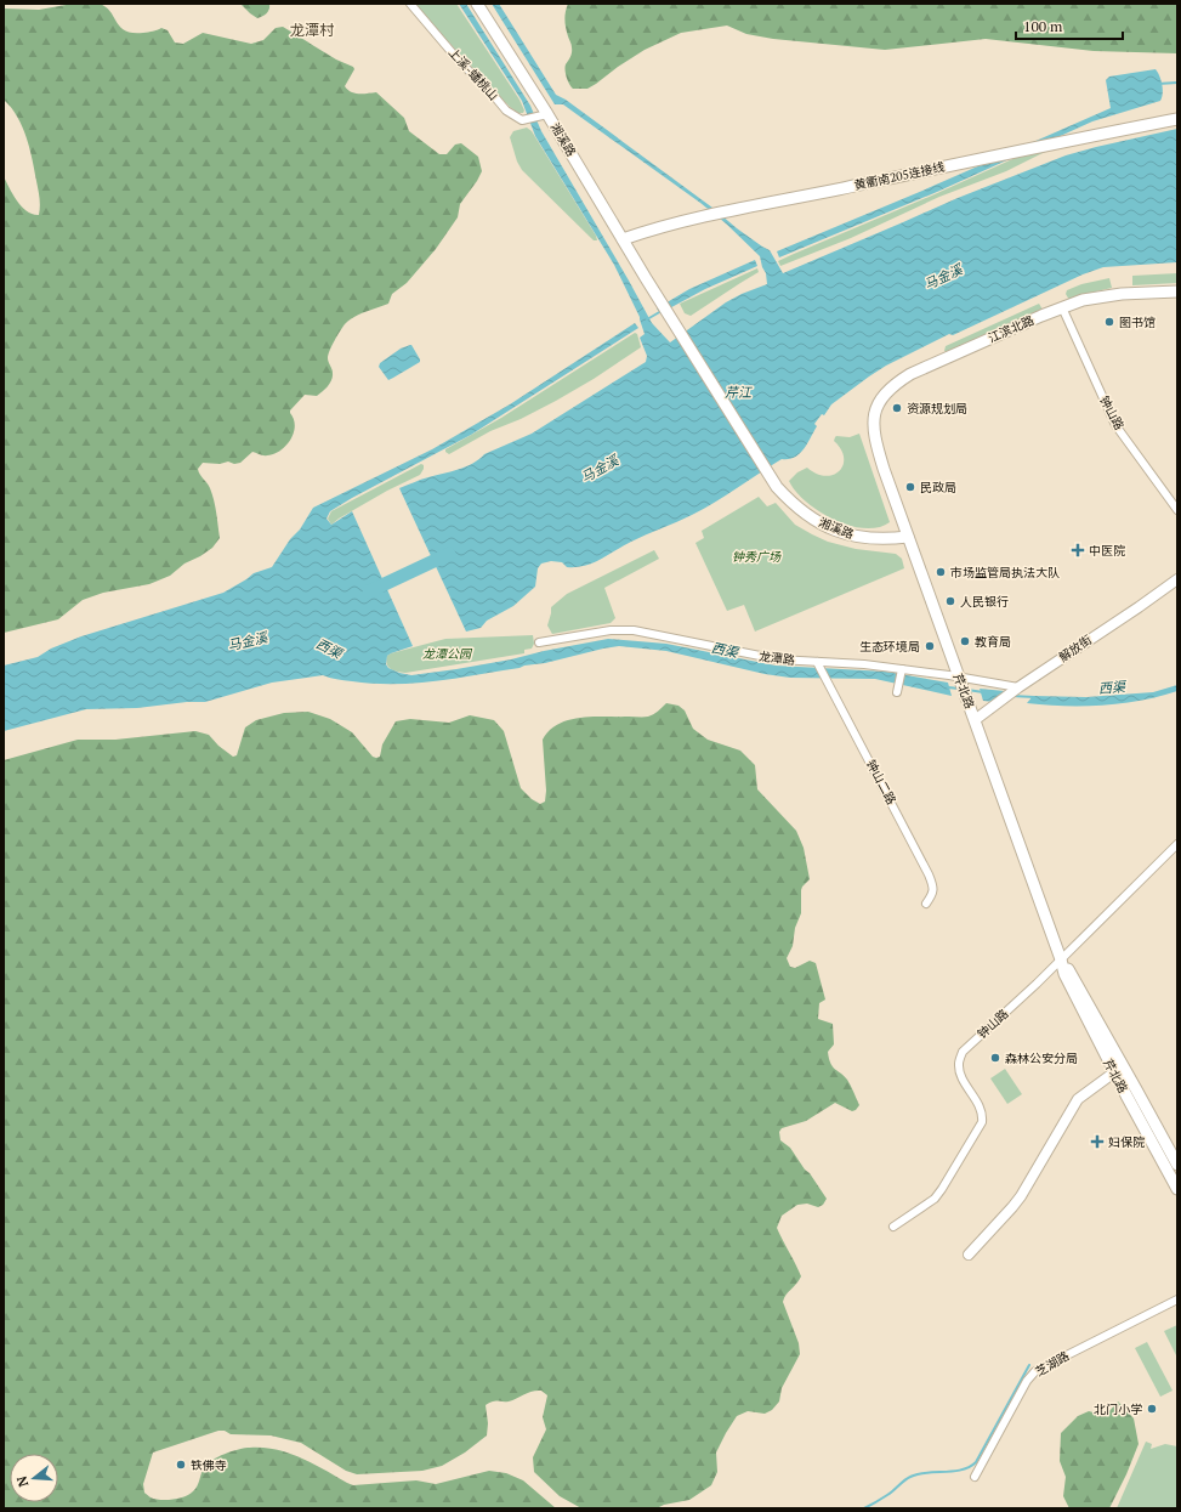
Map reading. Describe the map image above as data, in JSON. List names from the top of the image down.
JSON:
{
  "streets": {
    "main road": [
      "湘溪路",
      "黄衢南205连接线",
      "江滨北路",
      "芹北路"
    ],
    "street": [
      "上溪-蟠桃山",
      "钟山路",
      "解放街",
      "龙潭路",
      "钟山二路",
      "芝湖路"
    ]
  },
  "crossings": [
    ["上溪-蟠桃山", "湘溪路"],
    ["湘溪路", "黄衢南205连接线"],
    ["湘溪路", "芹北路"],
    ["江滨北路", "钟山路"],
    ["江滨北路", "芹北路"],
    ["钟山路", "芹北路"],
    ["解放街", "龙潭路"],
    ["解放街", "芹北路"],
    ["龙潭路", "芹北路"],
    ["龙潭路", "钟山二路"]
  ],
  "districts": ["龙潭村"],
  "water": ["马金溪", "芹江", "西渠"],
  "parks": ["钟秀广场", "龙潭公园"],
  "places": {
    "other": [
      "图书馆",
      "资源规划局",
      "民政局",
      "市场监管局执法大队",
      "人民银行",
      "教育局",
      "生态环境局",
      "森林公安分局",
      "北门小学",
      "铁佛寺"
    ],
    "health": ["中医院", "妇保院"]
  },
  "scale_bar": "100 m",
  "north": "left"
}
